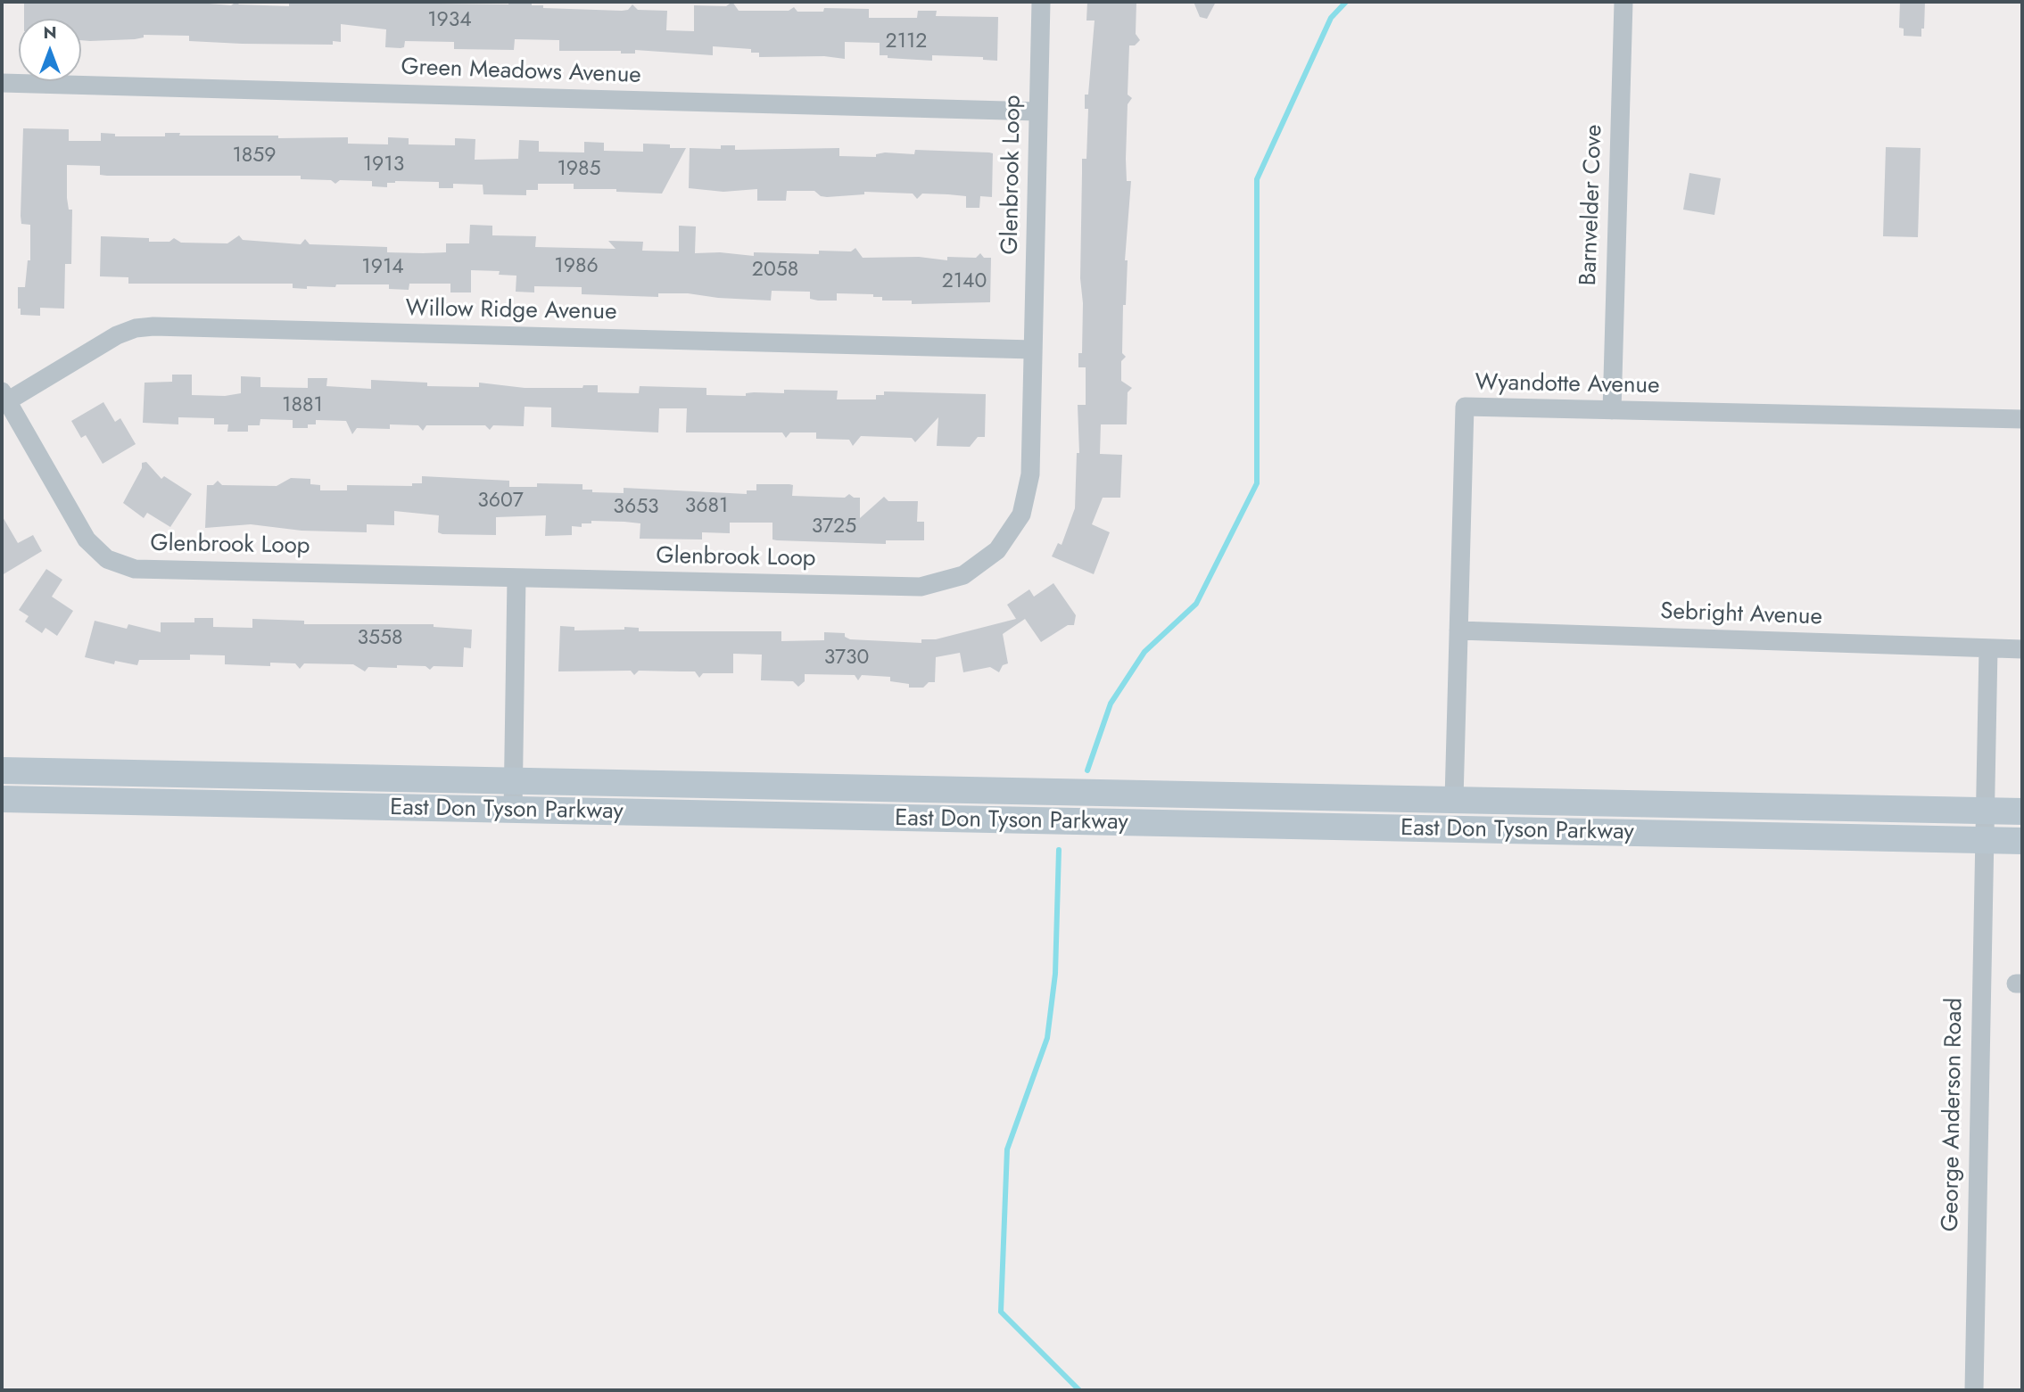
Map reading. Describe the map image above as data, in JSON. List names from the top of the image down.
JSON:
{
  "streets": {
    "main road": ["East Don Tyson Parkway"],
    "street": [
      "Green Meadows Avenue",
      "Glenbrook Loop",
      "Barnvelder Cove",
      "Willow Ridge Avenue",
      "Wyandotte Avenue",
      "Sebright Avenue",
      "George Anderson Road"
    ]
  },
  "crossings": [
    ["Green Meadows Avenue", "Glenbrook Loop"],
    ["Glenbrook Loop", "Willow Ridge Avenue"],
    ["Barnvelder Cove", "Wyandotte Avenue"],
    ["Wyandotte Avenue", "Sebright Avenue"],
    ["Wyandotte Avenue", "East Don Tyson Parkway"],
    ["Sebright Avenue", "George Anderson Road"],
    ["East Don Tyson Parkway", "George Anderson Road"]
  ],
  "house_numbers": [
    "1934",
    "2112",
    "1859",
    "1913",
    "1985",
    "1986",
    "1914",
    "2058",
    "2140",
    "1881",
    "3607",
    "3681",
    "3653",
    "3725",
    "3558",
    "3730"
  ],
  "north": "top"
}
